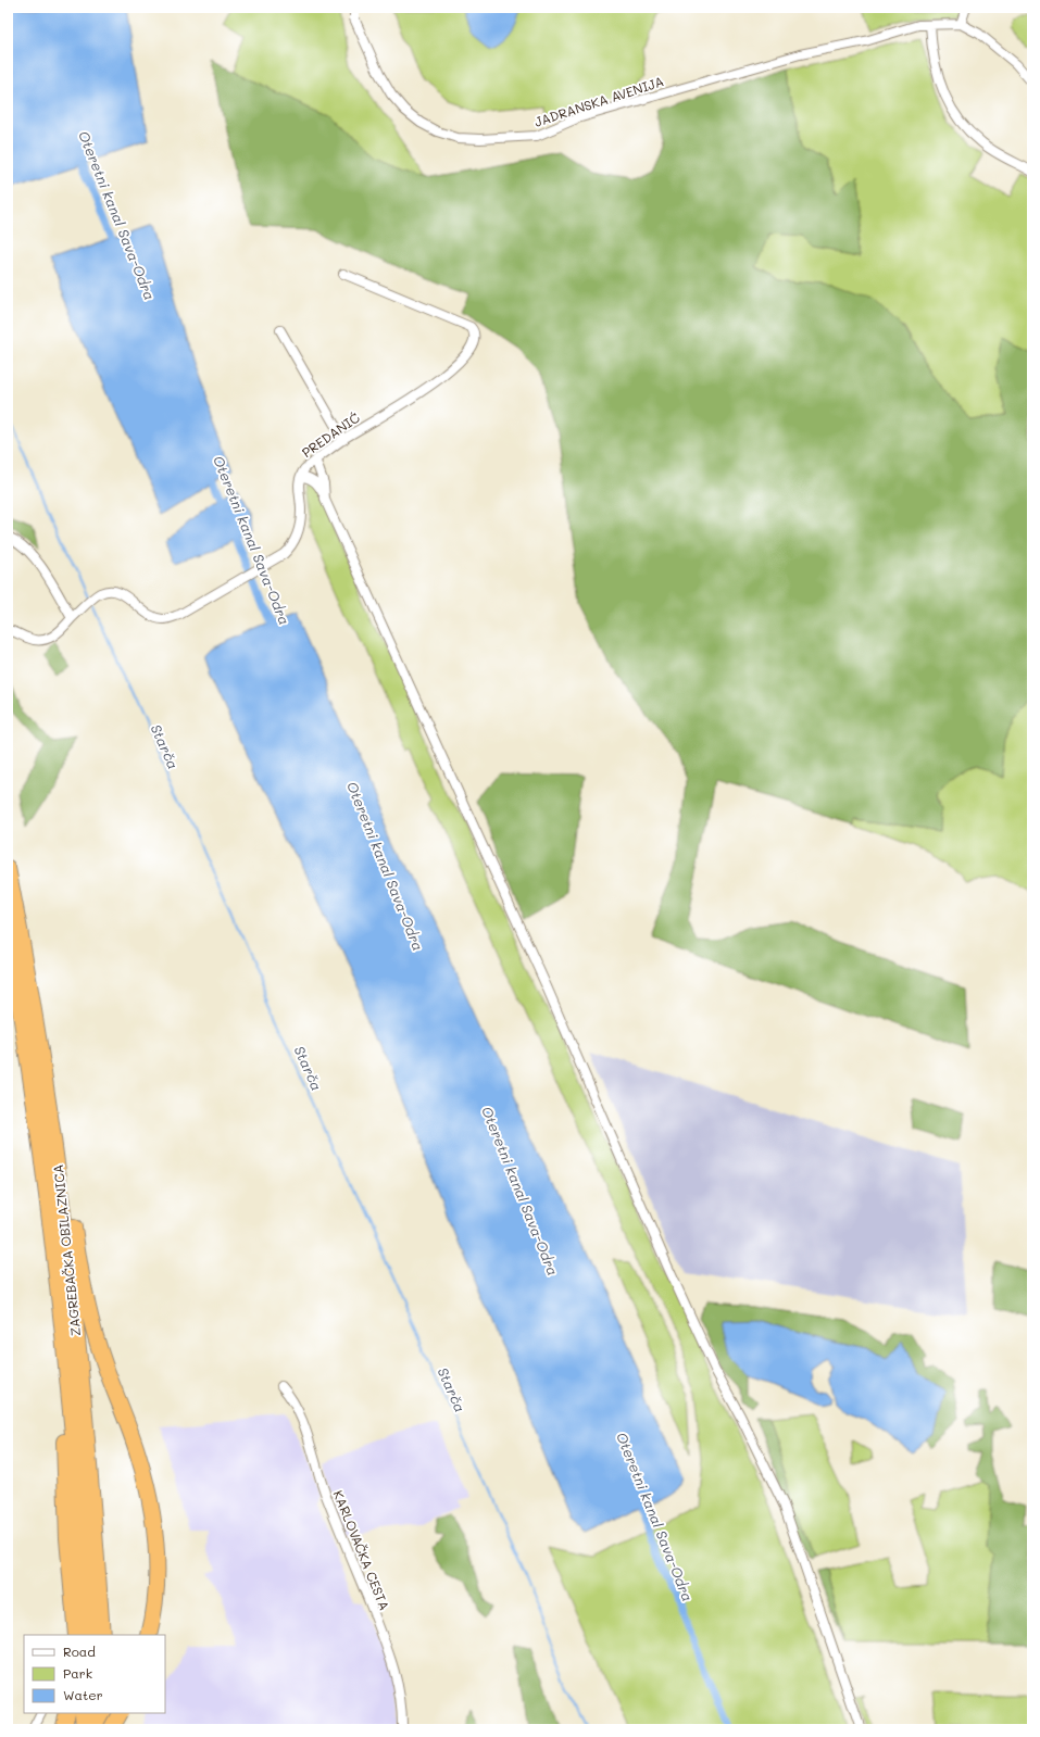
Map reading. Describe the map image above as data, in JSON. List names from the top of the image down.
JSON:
{
  "streets": {
    "highway": ["ZAGREBAČKA OBILAZNICA"],
    "street": ["JADRANSKA AVENIJA", "PREDANIĆ", "KARLOVAČKA CESTA"]
  },
  "water": ["Oteretni kanal Sava-Odra", "Starča"],
  "legend": ["Road", "Park", "Water"]
}
